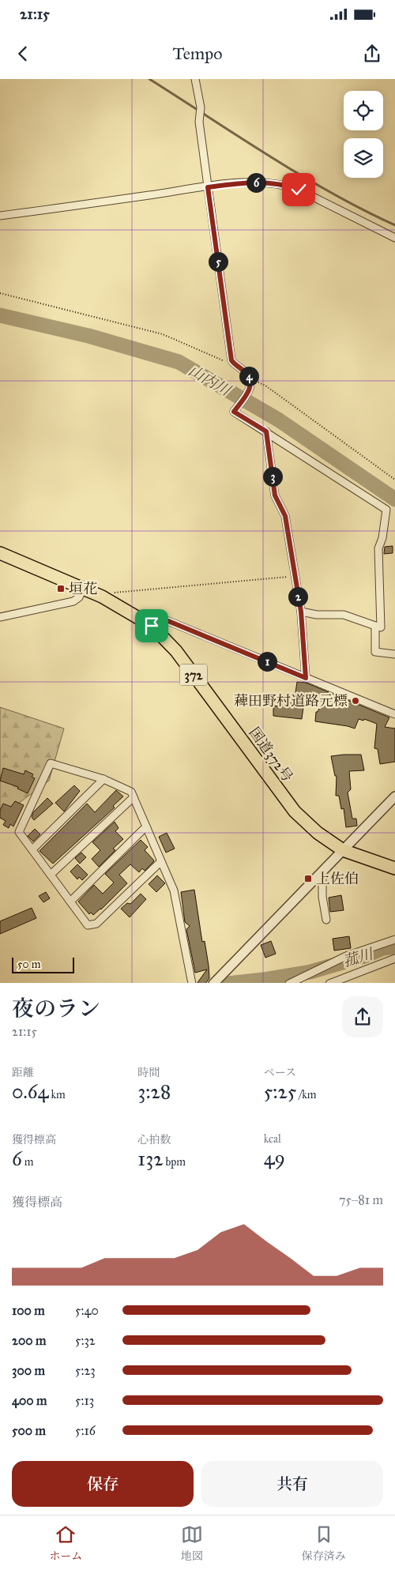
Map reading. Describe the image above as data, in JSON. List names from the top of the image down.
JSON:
{
  "streets": {
    "highway": ["372", "国道372号"]
  },
  "water": ["山内川", "菰川"],
  "places": {
    "transit": ["垣花", "上佐伯"],
    "other": ["薭田野村道路元標"]
  },
  "scale_bar": "50 m",
  "page": {
    "status": "21:15",
    "header": "Tempo",
    "pins": [
      "6",
      "5",
      "4",
      "3",
      "2",
      "1"
    ],
    "scale": "50 m",
    "heading": ["夜のラン", "21:15"],
    "stats": [
      ["距離", "0.64 km"],
      ["時間", "3:28"],
      ["ペース", "5:25 /km"],
      ["獲得標高", "6 m"],
      ["心拍数", "132 bpm"],
      ["kcal", "49"]
    ],
    "chart": ["獲得標高", "75–81 m"],
    "list": [
      {
        "name": "100 m",
        "note": "5:40"
      },
      {
        "name": "200 m",
        "note": "5:32"
      },
      {
        "name": "300 m",
        "note": "5:23"
      },
      {
        "name": "400 m",
        "note": "5:13"
      },
      {
        "name": "500 m",
        "note": "5:16"
      }
    ],
    "buttons": ["保存", "共有"],
    "tabs": ["ホーム", "地図", "保存済み"]
  }
}
